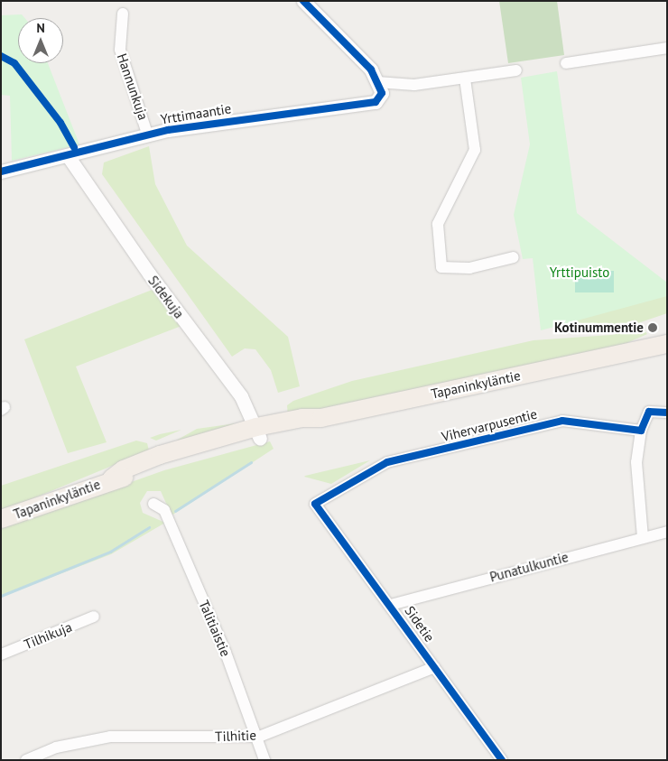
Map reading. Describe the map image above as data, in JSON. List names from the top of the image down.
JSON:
{
  "streets": {
    "main road": ["Tapaninkyläntie"],
    "street": [
      "Hannunkuja",
      "Yrttimaantie",
      "Sidekuja",
      "Vihervarpusentie",
      "Punatulkuntie",
      "Sidetie",
      "Talitiaistie",
      "Tilhikuja",
      "Tilhitie"
    ]
  },
  "crossings": [
    ["Hannunkuja", "Yrttimaantie"],
    ["Yrttimaantie", "Sidekuja"],
    ["Sidekuja", "Tapaninkyläntie"],
    ["Vihervarpusentie", "Sidetie"],
    ["Punatulkuntie", "Sidetie"],
    ["Sidetie", "Tilhitie"],
    ["Talitiaistie", "Tilhitie"]
  ],
  "parks": ["Yrttipuisto"],
  "places": ["Kotinummentie"],
  "north": "top"
}
